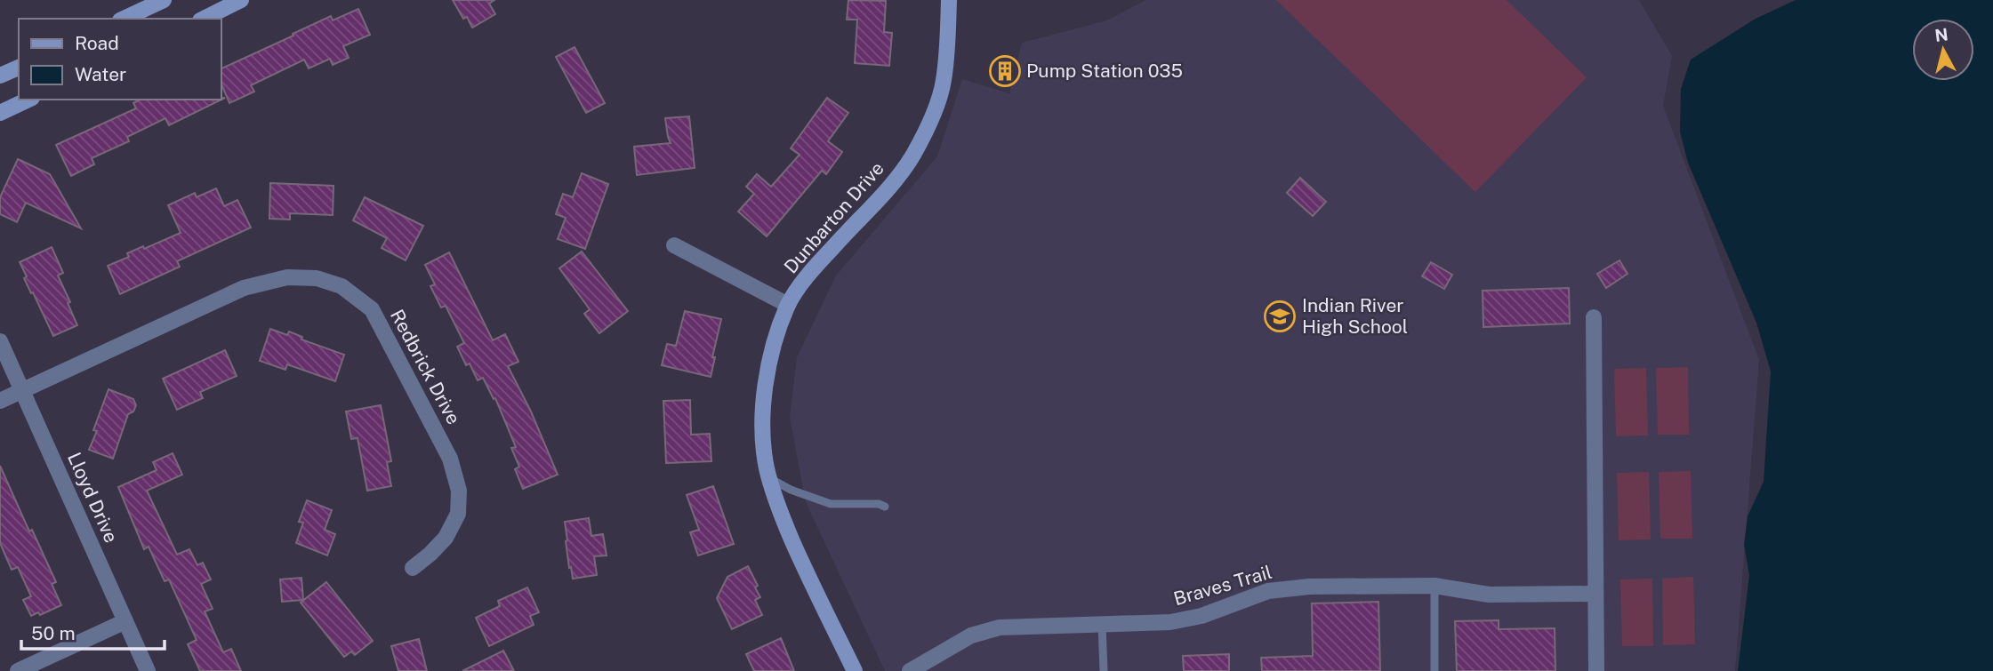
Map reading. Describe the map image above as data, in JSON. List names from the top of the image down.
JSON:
{
  "streets": {
    "street": [
      "Dunbarton Drive",
      "Redbrick Drive",
      "Lloyd Drive",
      "Braves Trail"
    ]
  },
  "crossings": [
    ["Redbrick Drive", "Lloyd Drive"]
  ],
  "places": {
    "building": ["Pump Station 035"],
    "school or university": ["Indian River High School"]
  },
  "legend": ["Road", "Water"],
  "scale_bar": "50 m",
  "north": "top"
}
